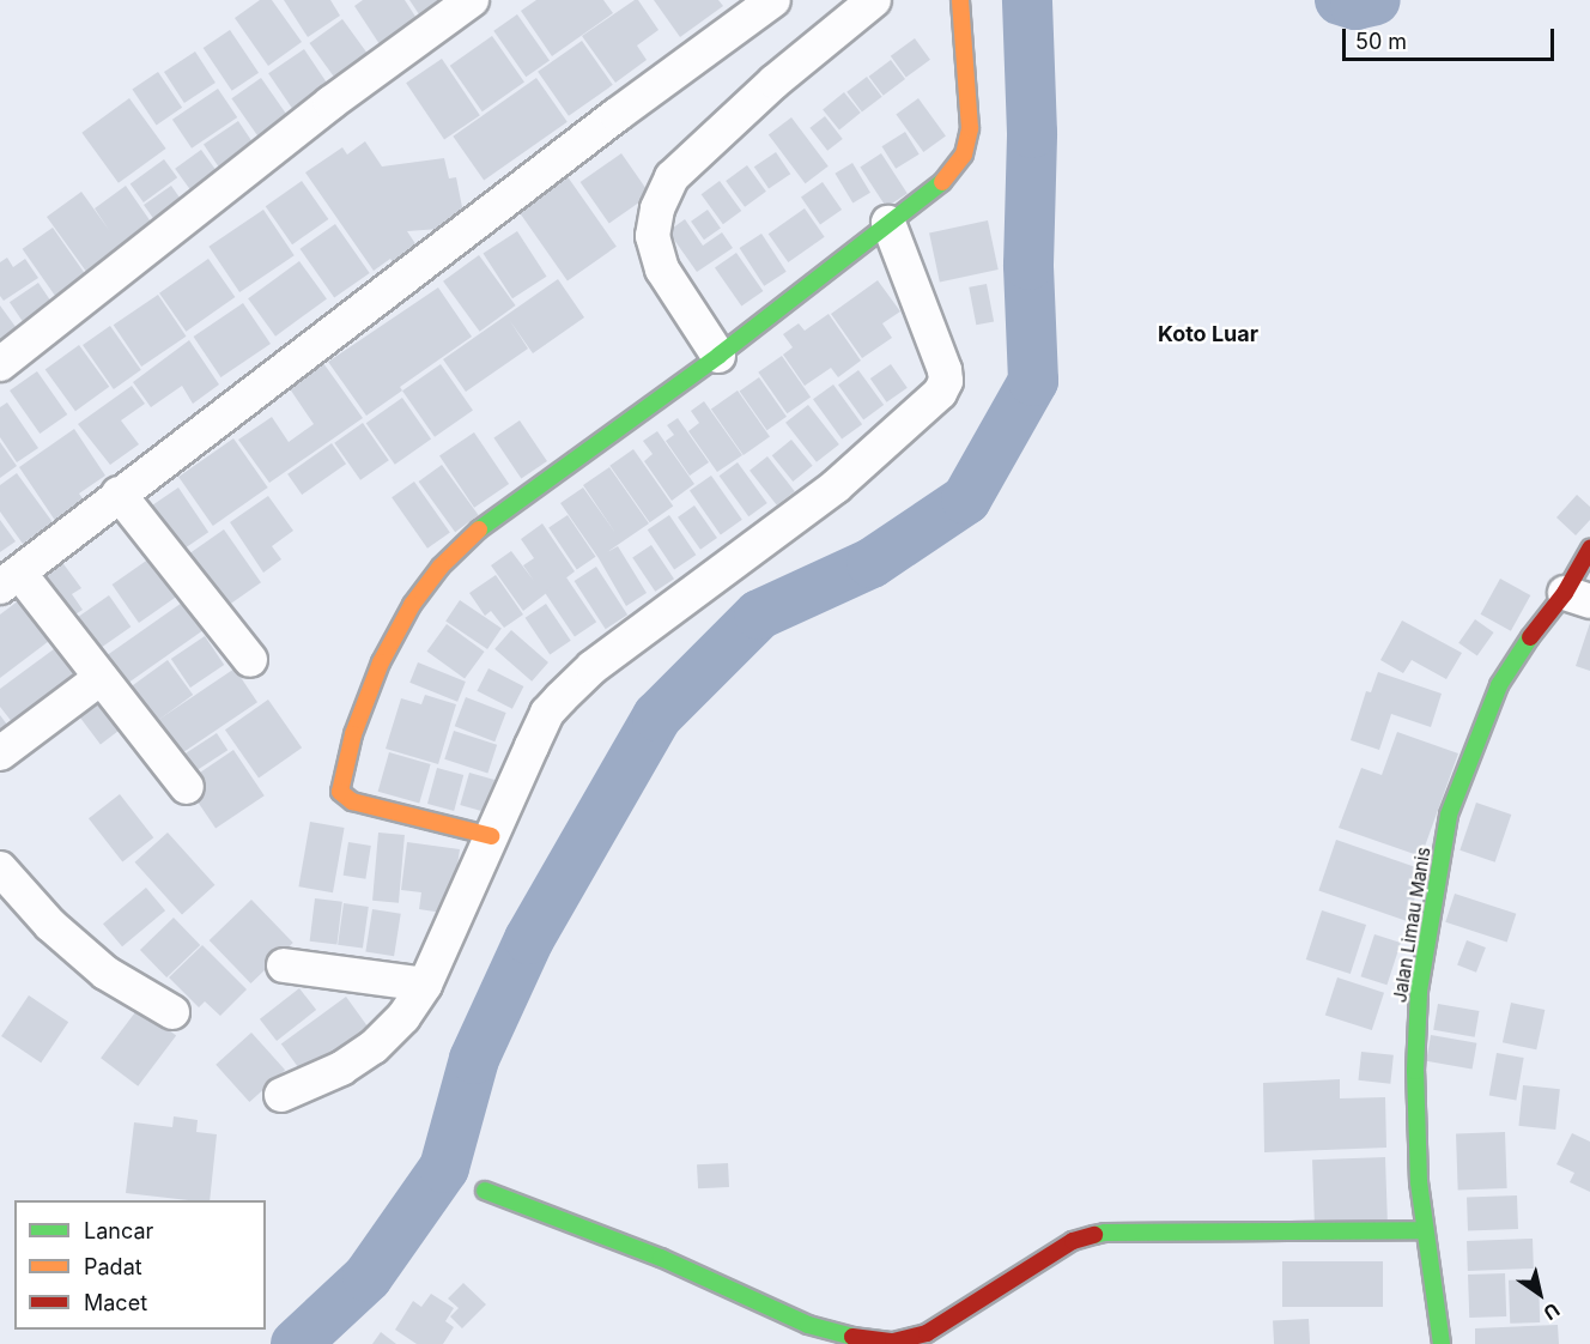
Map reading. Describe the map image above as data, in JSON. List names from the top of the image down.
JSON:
{
  "streets": {
    "street": ["Jalan Limau Manis"]
  },
  "districts": ["Koto Luar"],
  "legend": ["Lancar", "Padat", "Macet"],
  "scale_bar": "50 m",
  "north": "bottom right"
}
